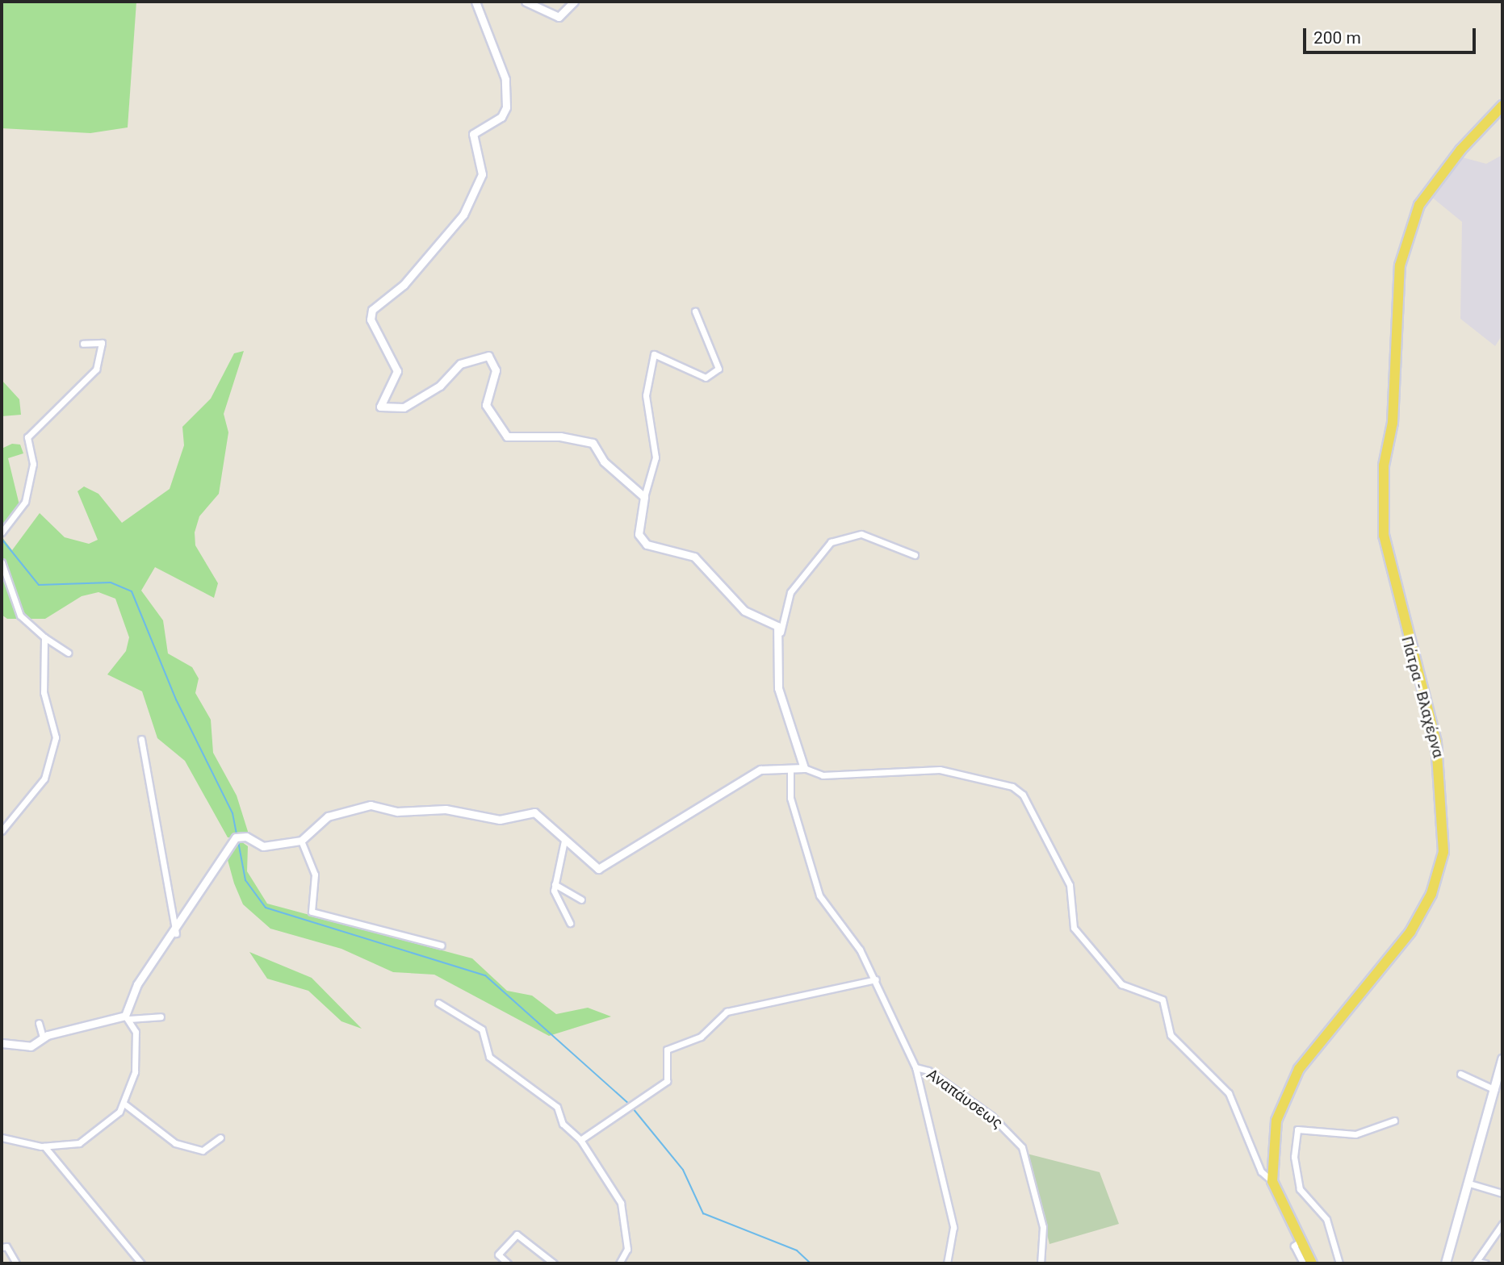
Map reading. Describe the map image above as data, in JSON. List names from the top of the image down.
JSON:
{
  "streets": {
    "main road": ["Πάτρα - Βλαχέρνα"],
    "street": ["Αναπάυσεως"]
  },
  "scale_bar": "200 m"
}
